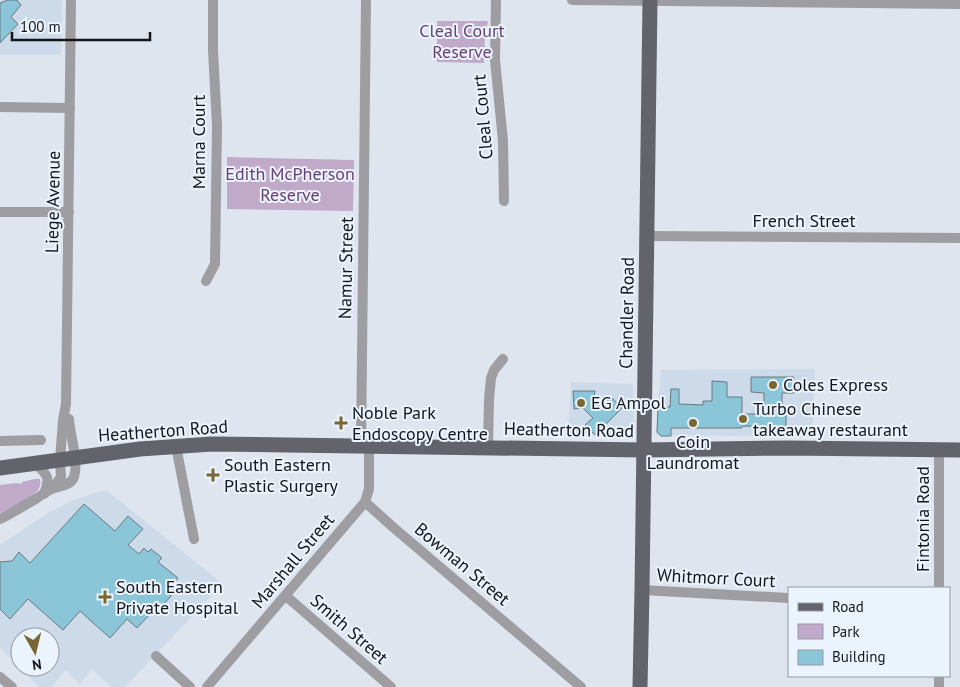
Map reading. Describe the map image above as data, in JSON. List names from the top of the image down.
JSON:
{
  "streets": {
    "main road": ["Chandler Road", "Heatherton Road"],
    "street": [
      "Cleal Court",
      "Marna Court",
      "Liege Avenue",
      "French Street",
      "Namur Street",
      "Fintonia Road",
      "Marshall Street",
      "Bowman Street",
      "Whitmorr Court",
      "Smith Street"
    ]
  },
  "crossings": [
    ["Liege Avenue", "Heatherton Road"],
    ["French Street", "Chandler Road"],
    ["Namur Street", "Heatherton Road"],
    ["Chandler Road", "Heatherton Road"],
    ["Chandler Road", "Whitmorr Court"],
    ["Heatherton Road", "Fintonia Road"],
    ["Marshall Street", "Bowman Street"],
    ["Marshall Street", "Smith Street"]
  ],
  "parks": ["Cleal Court Reserve", "Edith McPherson Reserve"],
  "places": {
    "other": [
      "Coles Express",
      "EG Ampol",
      "Turbo Chinese takeaway restaurant",
      "Coin Laundromat"
    ],
    "health": ["Noble Park Endoscopy Centre", "South Eastern Plastic Surgery", "South Eastern Private Hospital"]
  },
  "legend": ["Road", "Park", "Building"],
  "scale_bar": "100 m",
  "north": "bottom"
}
